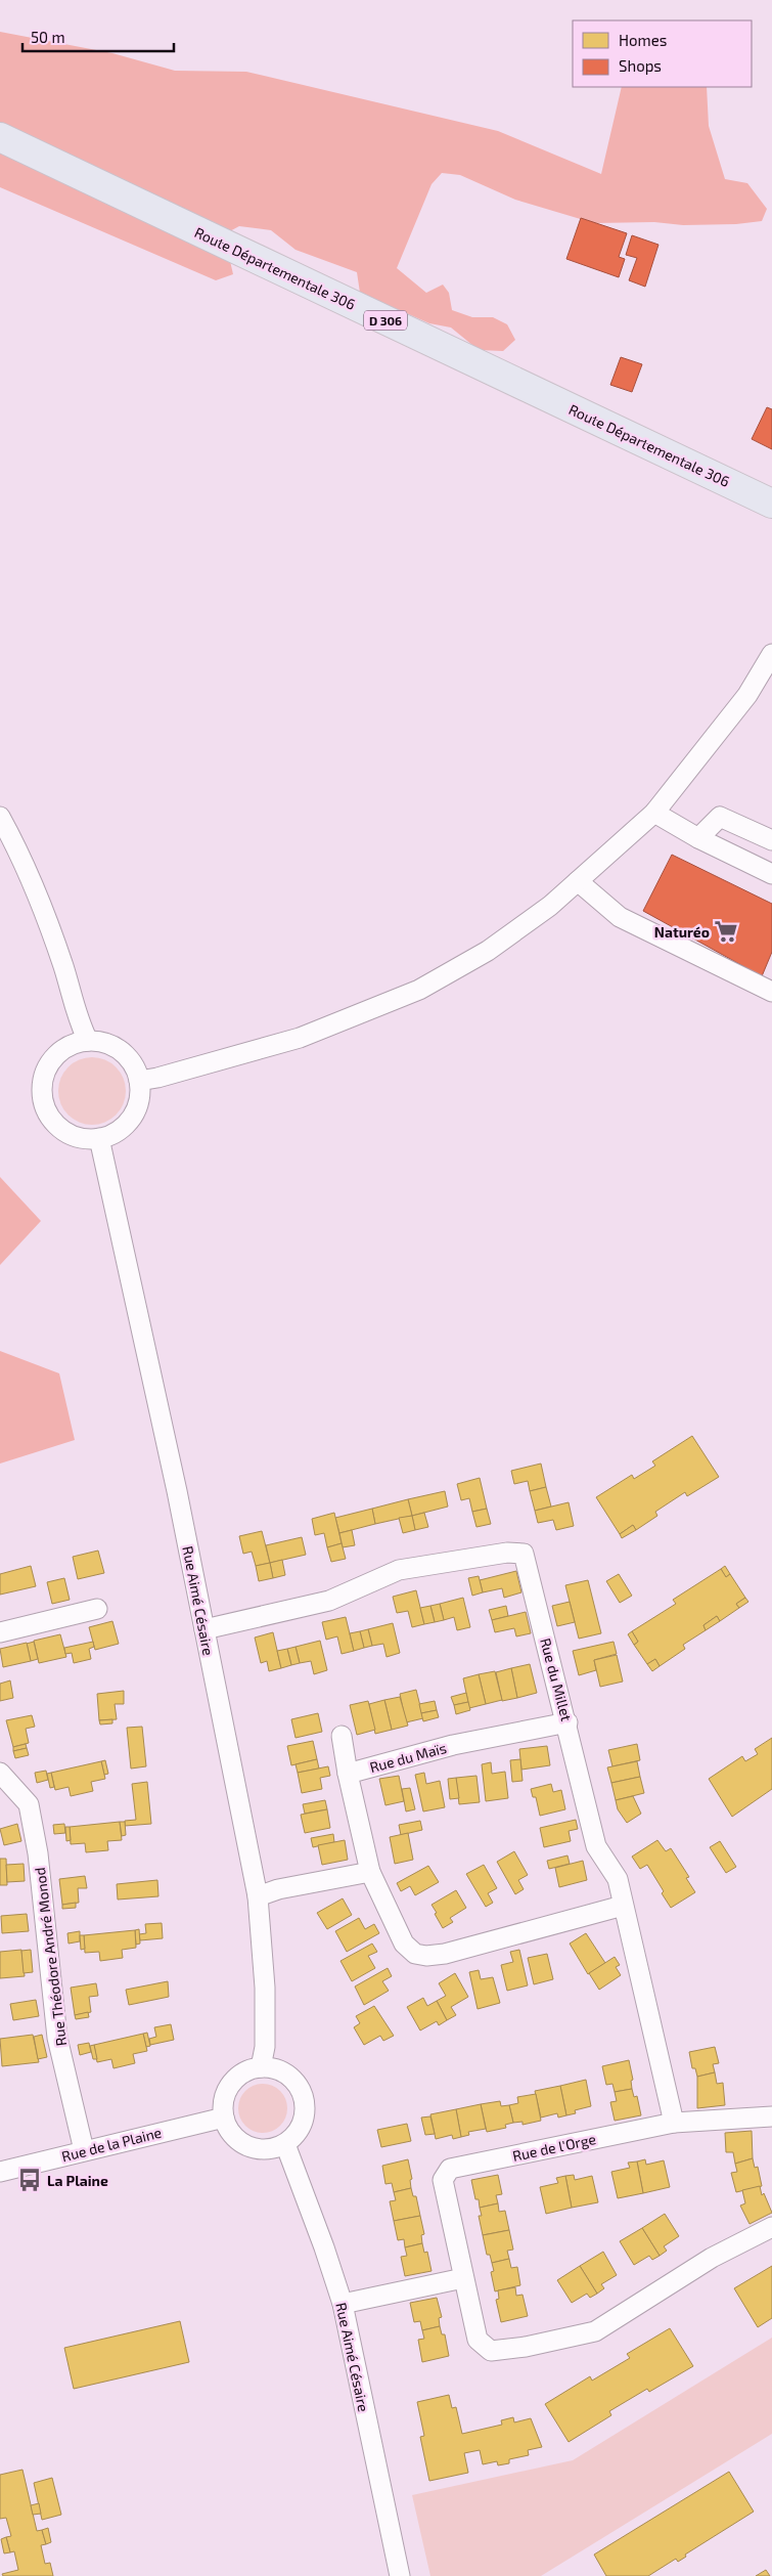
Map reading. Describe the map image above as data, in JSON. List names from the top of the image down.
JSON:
{
  "streets": {
    "main road": ["Route Départementale 306", "D 306"],
    "street": [
      "Rue Aimé Césaire",
      "Rue du Millet",
      "Rue du Maïs",
      "Rue Théodore André Monod",
      "Rue de la Plaine",
      "Rue de l'Orge"
    ]
  },
  "crossings": [
    ["Rue Aimé Césaire", "Rue du Millet"],
    ["Rue Aimé Césaire", "Rue de la Plaine"],
    ["Rue du Millet", "Rue du Maïs"],
    ["Rue du Millet", "Rue de l'Orge"],
    ["Rue Théodore André Monod", "Rue de la Plaine"]
  ],
  "places": {
    "supermarket": ["Naturéo"],
    "bus stop": ["La Plaine"]
  },
  "legend": ["Homes", "Shops"],
  "scale_bar": "50 m"
}
